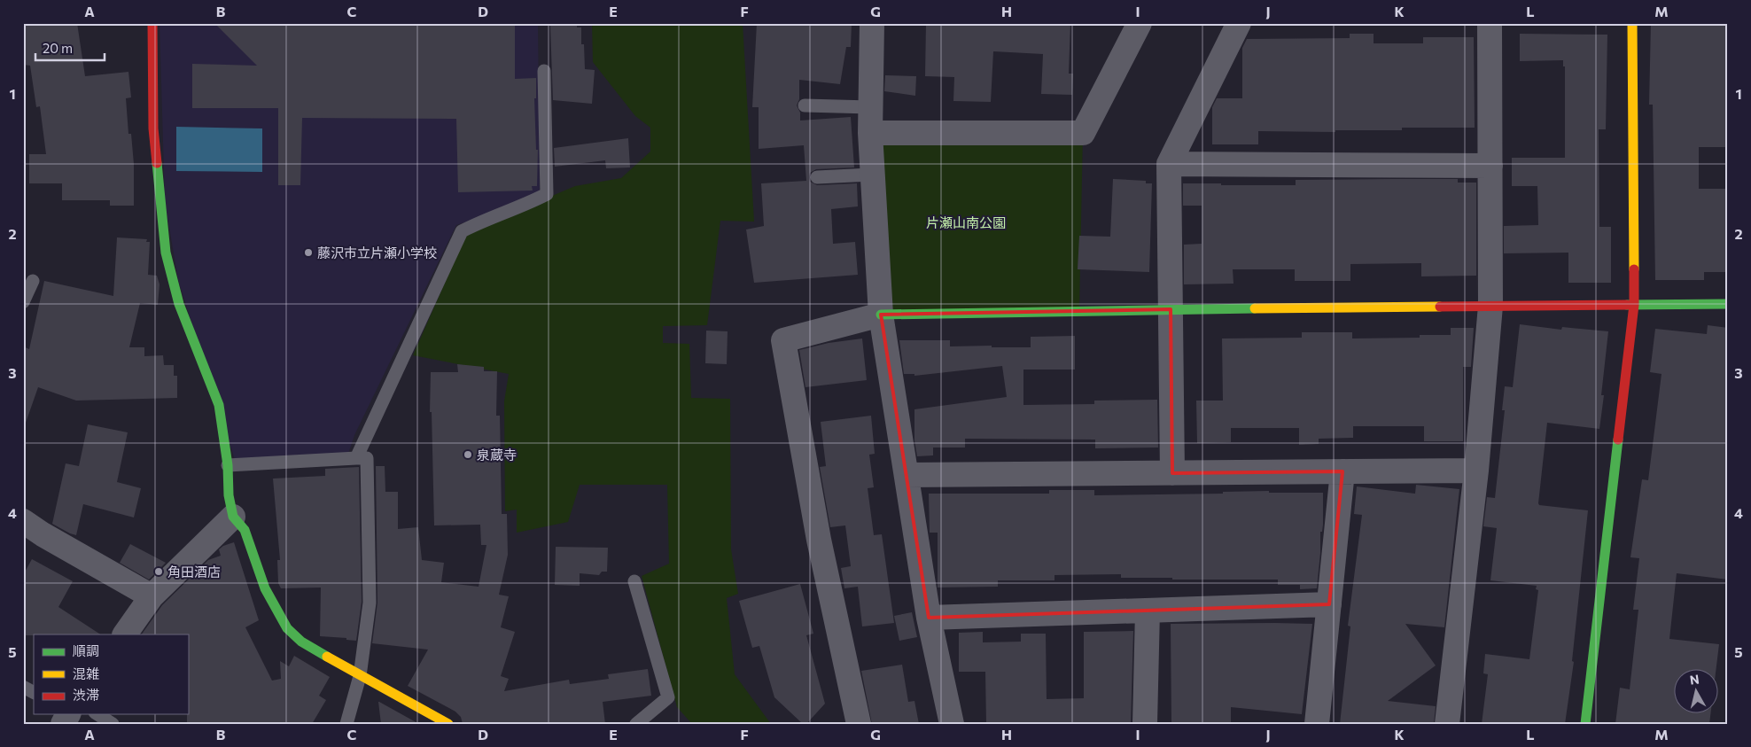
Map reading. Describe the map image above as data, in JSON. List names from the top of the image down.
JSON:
{
  "parks": ["片瀬山南公園"],
  "places": ["藤沢市立片瀬小学校", "泉蔵寺", "角田酒店"],
  "legend": ["順調", "混雑", "渋滞"],
  "scale_bar": "20 m",
  "north": "top",
  "grid": {
    "columns": [
      "A",
      "B",
      "C",
      "D",
      "E",
      "F",
      "G",
      "H",
      "I",
      "J",
      "K",
      "L",
      "M"
    ],
    "rows": [
      "1",
      "2",
      "3",
      "4",
      "5"
    ]
  }
}
